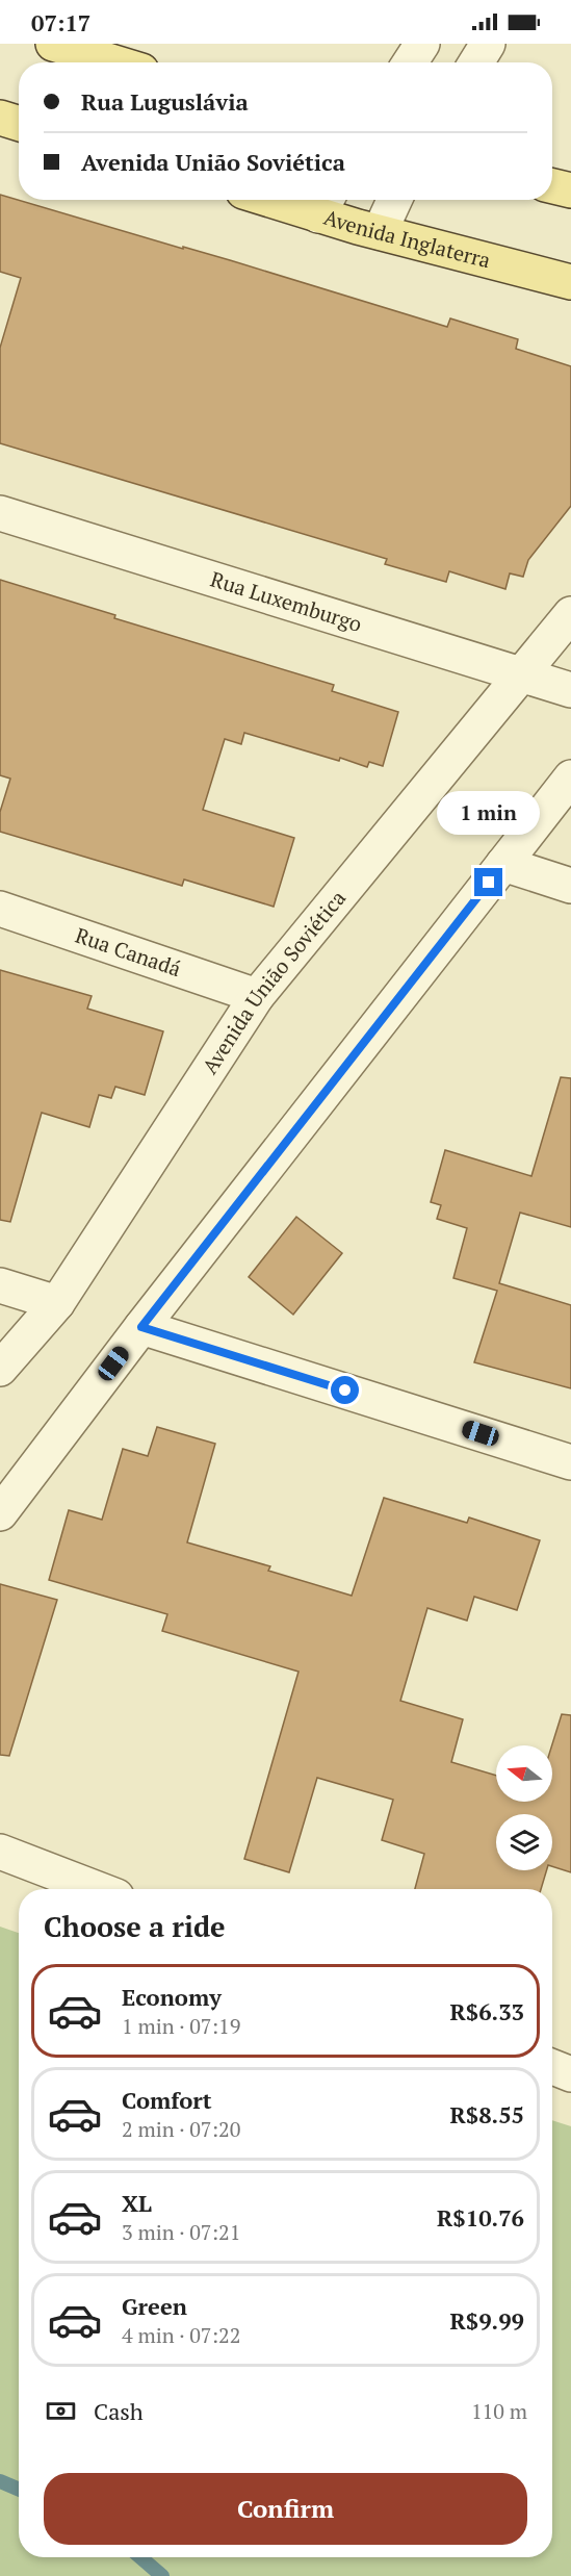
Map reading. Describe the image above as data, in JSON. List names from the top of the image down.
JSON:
{
  "streets": {
    "main road": ["Avenida Inglaterra"],
    "street": ["Rua Luxemburgo", "Rua Canadá", "Avenida União Soviética"]
  },
  "crossings": [
    ["Rua Luxemburgo", "Avenida União Soviética"],
    ["Rua Canadá", "Avenida União Soviética"]
  ],
  "north": "left",
  "page": {
    "status": "07:17",
    "banner": ["Rua Luguslávia", "Avenida União Soviética"],
    "bubble": "1 min",
    "heading": "Choose a ride",
    "list": [
      {
        "name": "Economy",
        "note": "1 min · 07:19",
        "value": "R$6.33"
      },
      {
        "name": "Comfort",
        "note": "2 min · 07:20",
        "value": "R$8.55"
      },
      {
        "name": "XL",
        "note": "3 min · 07:21",
        "value": "R$10.76"
      },
      {
        "name": "Green",
        "note": "4 min · 07:22",
        "value": "R$9.99"
      }
    ],
    "pay": ["Cash", "110 m"],
    "buttons": "Confirm"
  }
}
